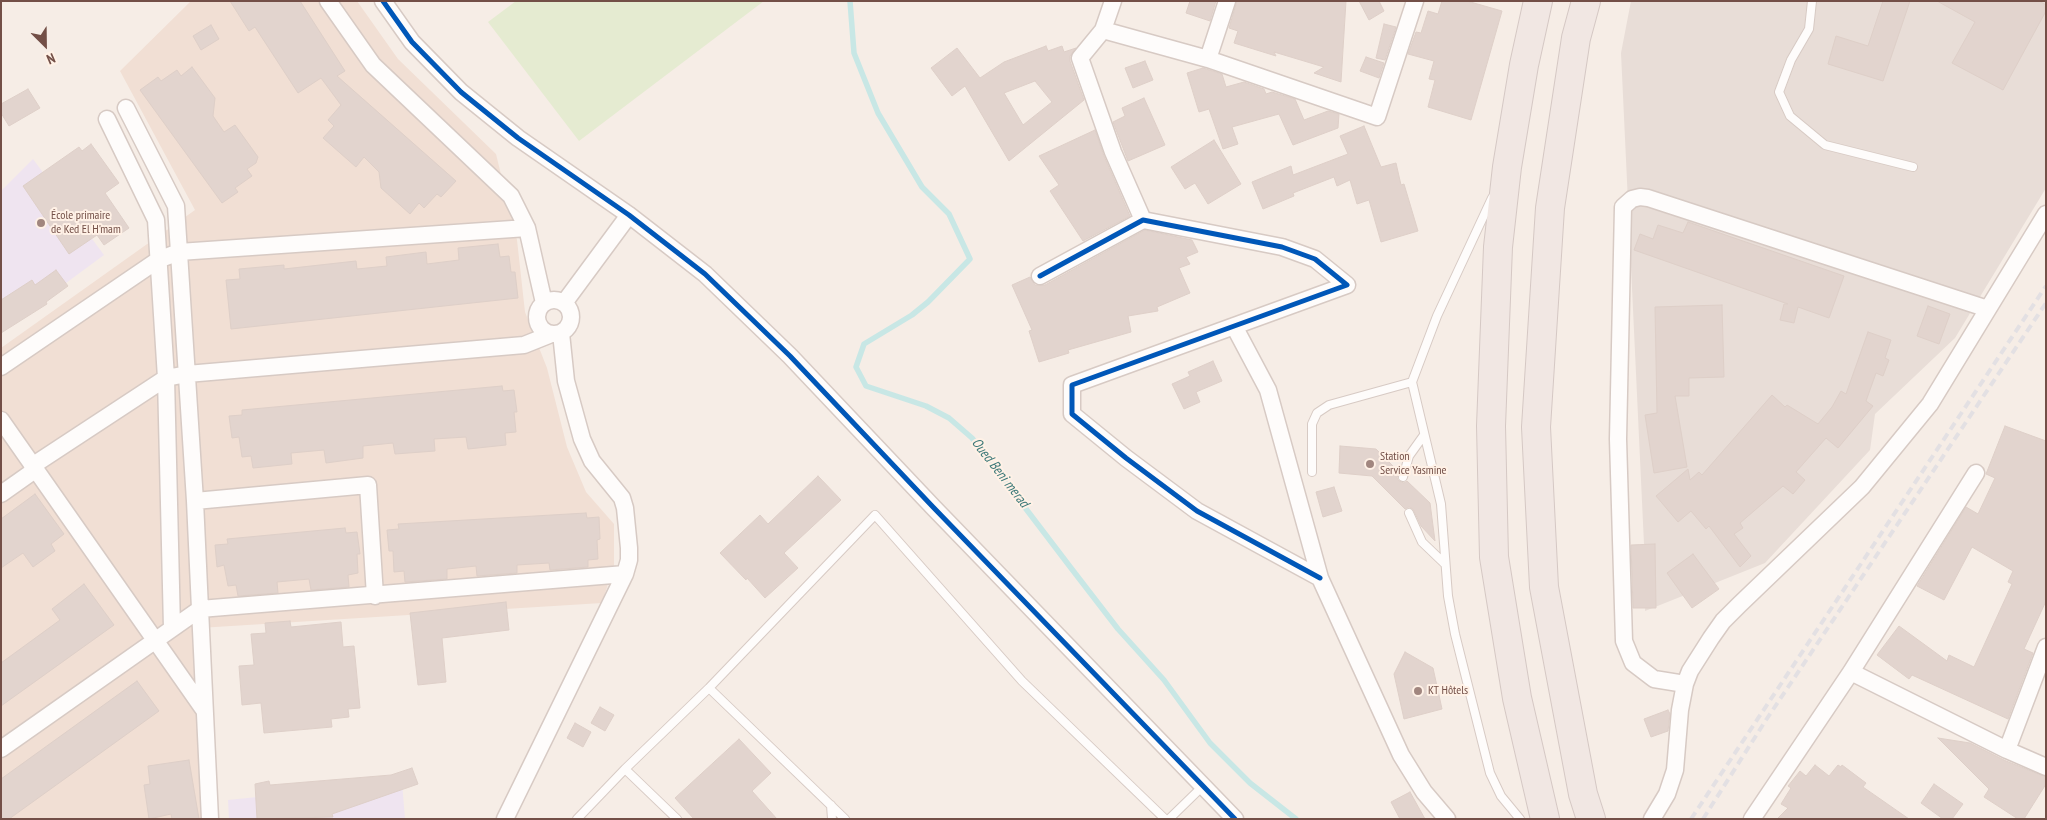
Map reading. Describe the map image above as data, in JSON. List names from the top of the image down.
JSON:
{
  "water": ["Oued Beni merad"],
  "places": ["École primaire de Ked El H'mam", "Station Service Yasmine", "KT Hôtels"],
  "north": "bottom right"
}
